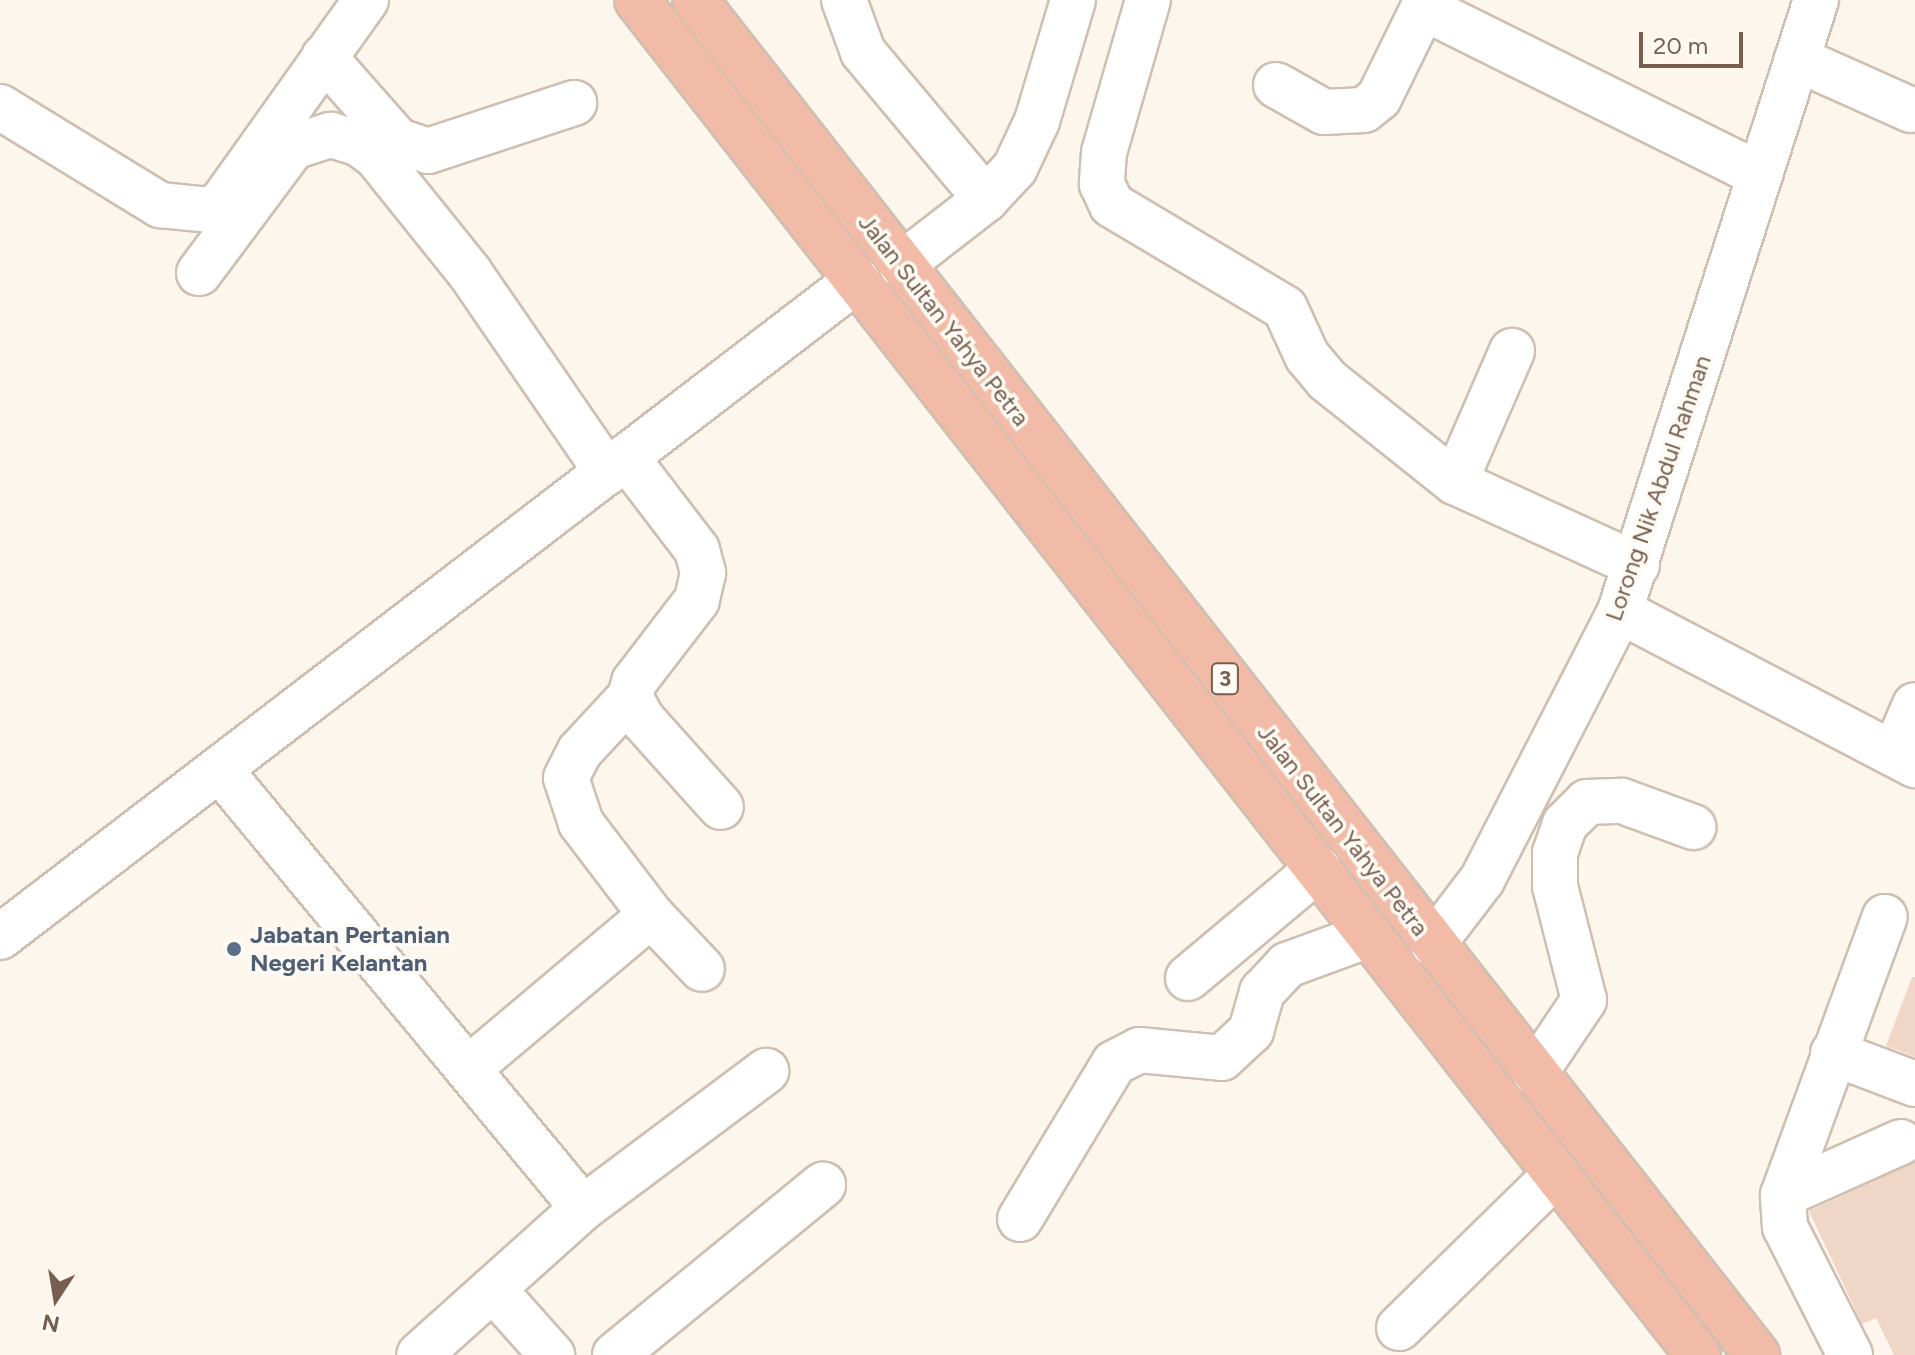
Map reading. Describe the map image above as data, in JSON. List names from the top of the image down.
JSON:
{
  "streets": {
    "highway": ["Jalan Sultan Yahya Petra", "3"],
    "street": ["Lorong Nik Abdul Rahman"]
  },
  "crossings": [
    ["Jalan Sultan Yahya Petra", "Lorong Nik Abdul Rahman"]
  ],
  "places": ["Jabatan Pertanian Negeri Kelantan"],
  "scale_bar": "20 m",
  "north": "bottom"
}
